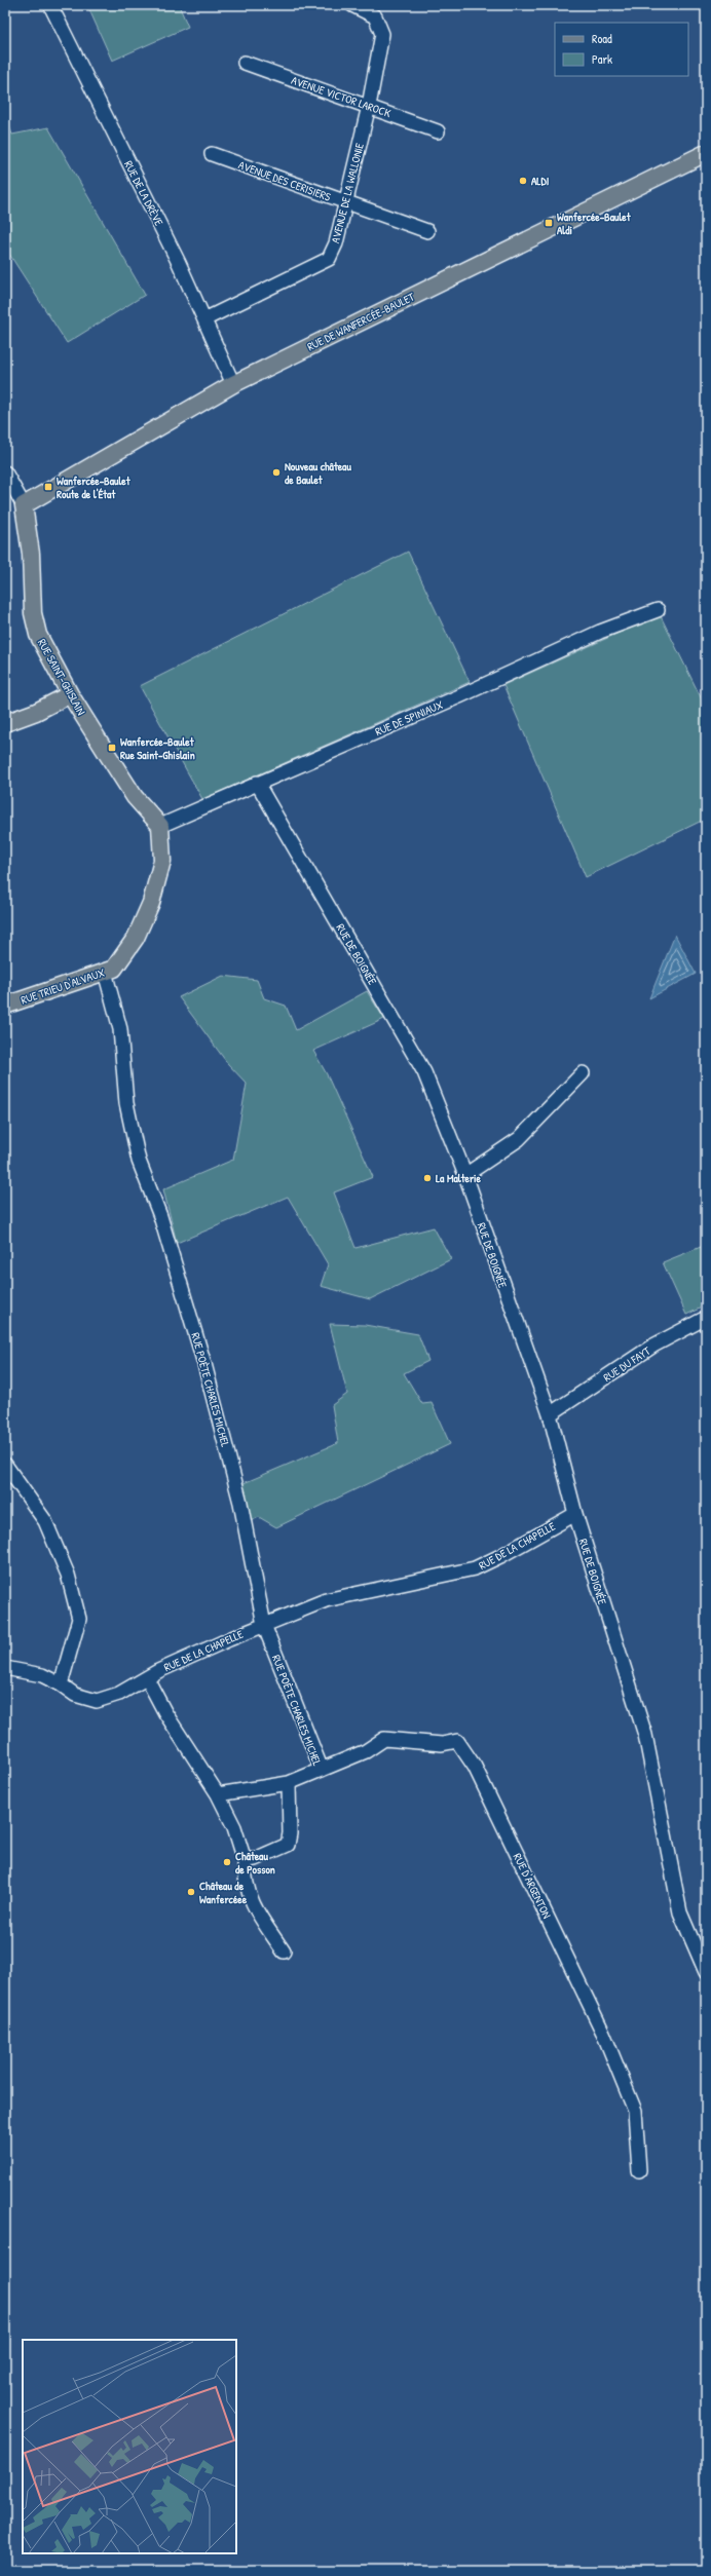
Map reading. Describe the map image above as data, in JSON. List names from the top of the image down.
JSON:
{
  "streets": {
    "main road": ["RUE DE WANFERCÉE-BAULET", "RUE SAINT-GHISLAIN", "RUE TRIEU D'ALVAUX"],
    "street": [
      "AVENUE VICTOR LAROCK",
      "AVENUE DES CERISIERS",
      "RUE DE LA DRÈVE",
      "AVENUE DE LA WALLONIE",
      "RUE DE SPINIAUX",
      "RUE DE BOIGNÉE",
      "RUE DU FAYT",
      "RUE POÈTE CHARLES MICHEL",
      "RUE DE LA CHAPELLE",
      "RUE D'ARGENTON"
    ]
  },
  "crossings": [
    ["AVENUE VICTOR LAROCK", "AVENUE DE LA WALLONIE"],
    ["AVENUE DES CERISIERS", "AVENUE DE LA WALLONIE"],
    ["RUE DE LA DRÈVE", "AVENUE DE LA WALLONIE"],
    ["RUE DE LA DRÈVE", "RUE DE WANFERCÉE-BAULET"],
    ["RUE DE WANFERCÉE-BAULET", "RUE SAINT-GHISLAIN"],
    ["RUE SAINT-GHISLAIN", "RUE DE SPINIAUX"],
    ["RUE SAINT-GHISLAIN", "RUE TRIEU D'ALVAUX"],
    ["RUE DE SPINIAUX", "RUE DE BOIGNÉE"],
    ["RUE DE SPINIAUX", "RUE TRIEU D'ALVAUX"],
    ["RUE DE BOIGNÉE", "RUE DU FAYT"],
    ["RUE DE BOIGNÉE", "RUE DE LA CHAPELLE"],
    ["RUE TRIEU D'ALVAUX", "RUE POÈTE CHARLES MICHEL"],
    ["RUE POÈTE CHARLES MICHEL", "RUE DE LA CHAPELLE"],
    ["RUE POÈTE CHARLES MICHEL", "RUE D'ARGENTON"]
  ],
  "places": {
    "other": [
      "ALDI",
      "Nouveau château de Baulet",
      "La Malterie",
      "Château de Posson",
      "Château de Wanfercéee"
    ],
    "transit": ["Wanfercée-Baulet Aldi", "Wanfercée-Baulet Route de l'État", "Wanfercée-Baulet Rue Saint-Ghislain"]
  },
  "legend": ["Road", "Park"]
}
